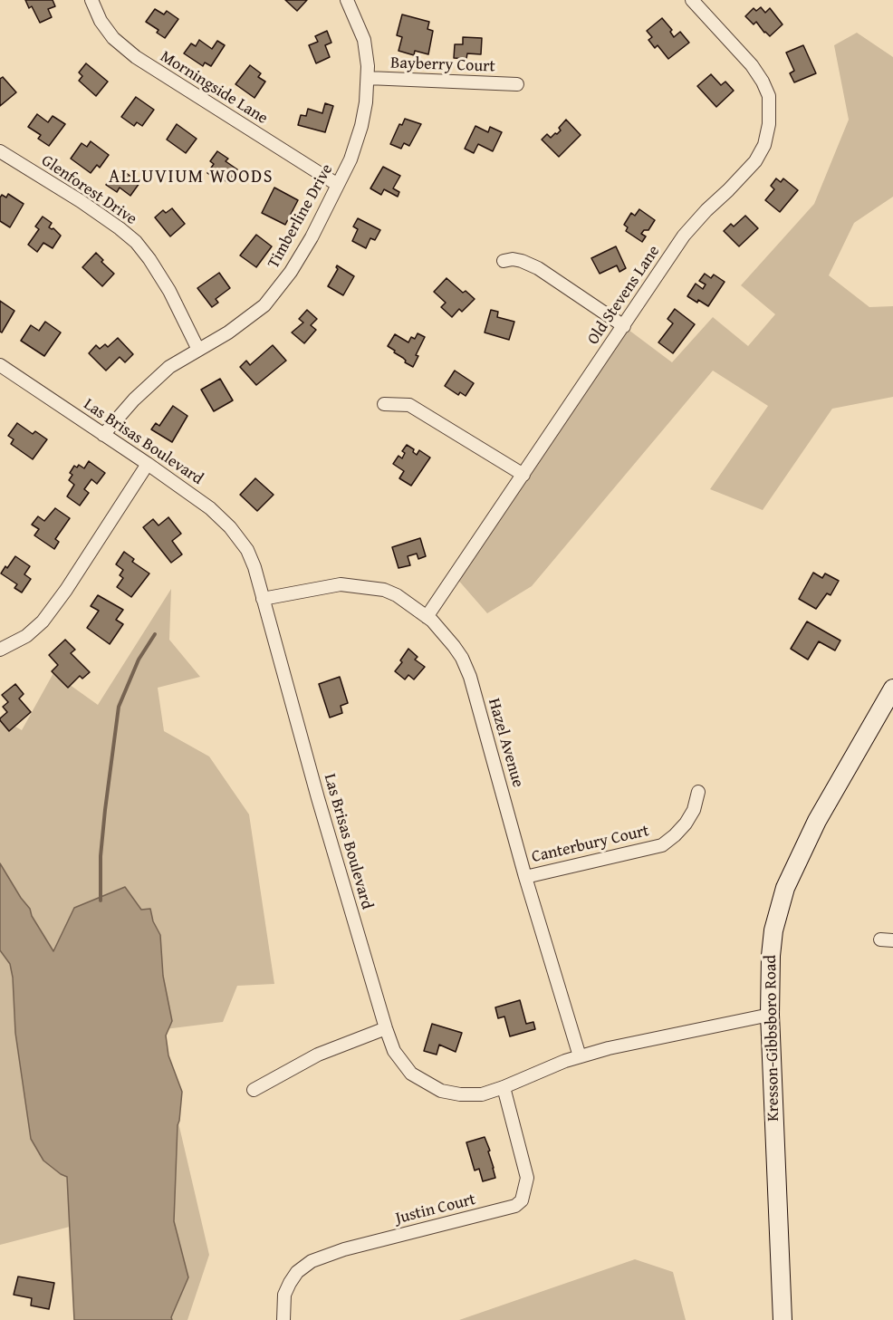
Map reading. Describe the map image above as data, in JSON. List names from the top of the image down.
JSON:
{
  "streets": {
    "street": [
      "Bayberry Court",
      "Morningside Lane",
      "Glenforest Drive",
      "Timberline Drive",
      "Old Stevens Lane",
      "Las Brisas Boulevard",
      "Hazel Avenue",
      "Canterbury Court",
      "Kresson-Gibbsboro Road",
      "Justin Court"
    ]
  },
  "crossings": [
    ["Bayberry Court", "Timberline Drive"],
    ["Morningside Lane", "Timberline Drive"],
    ["Glenforest Drive", "Timberline Drive"],
    ["Timberline Drive", "Las Brisas Boulevard"],
    ["Old Stevens Lane", "Hazel Avenue"],
    ["Las Brisas Boulevard", "Hazel Avenue"],
    ["Las Brisas Boulevard", "Kresson-Gibbsboro Road"],
    ["Las Brisas Boulevard", "Justin Court"],
    ["Hazel Avenue", "Canterbury Court"]
  ],
  "districts": ["ALLUVIUM WOODS"]
}
